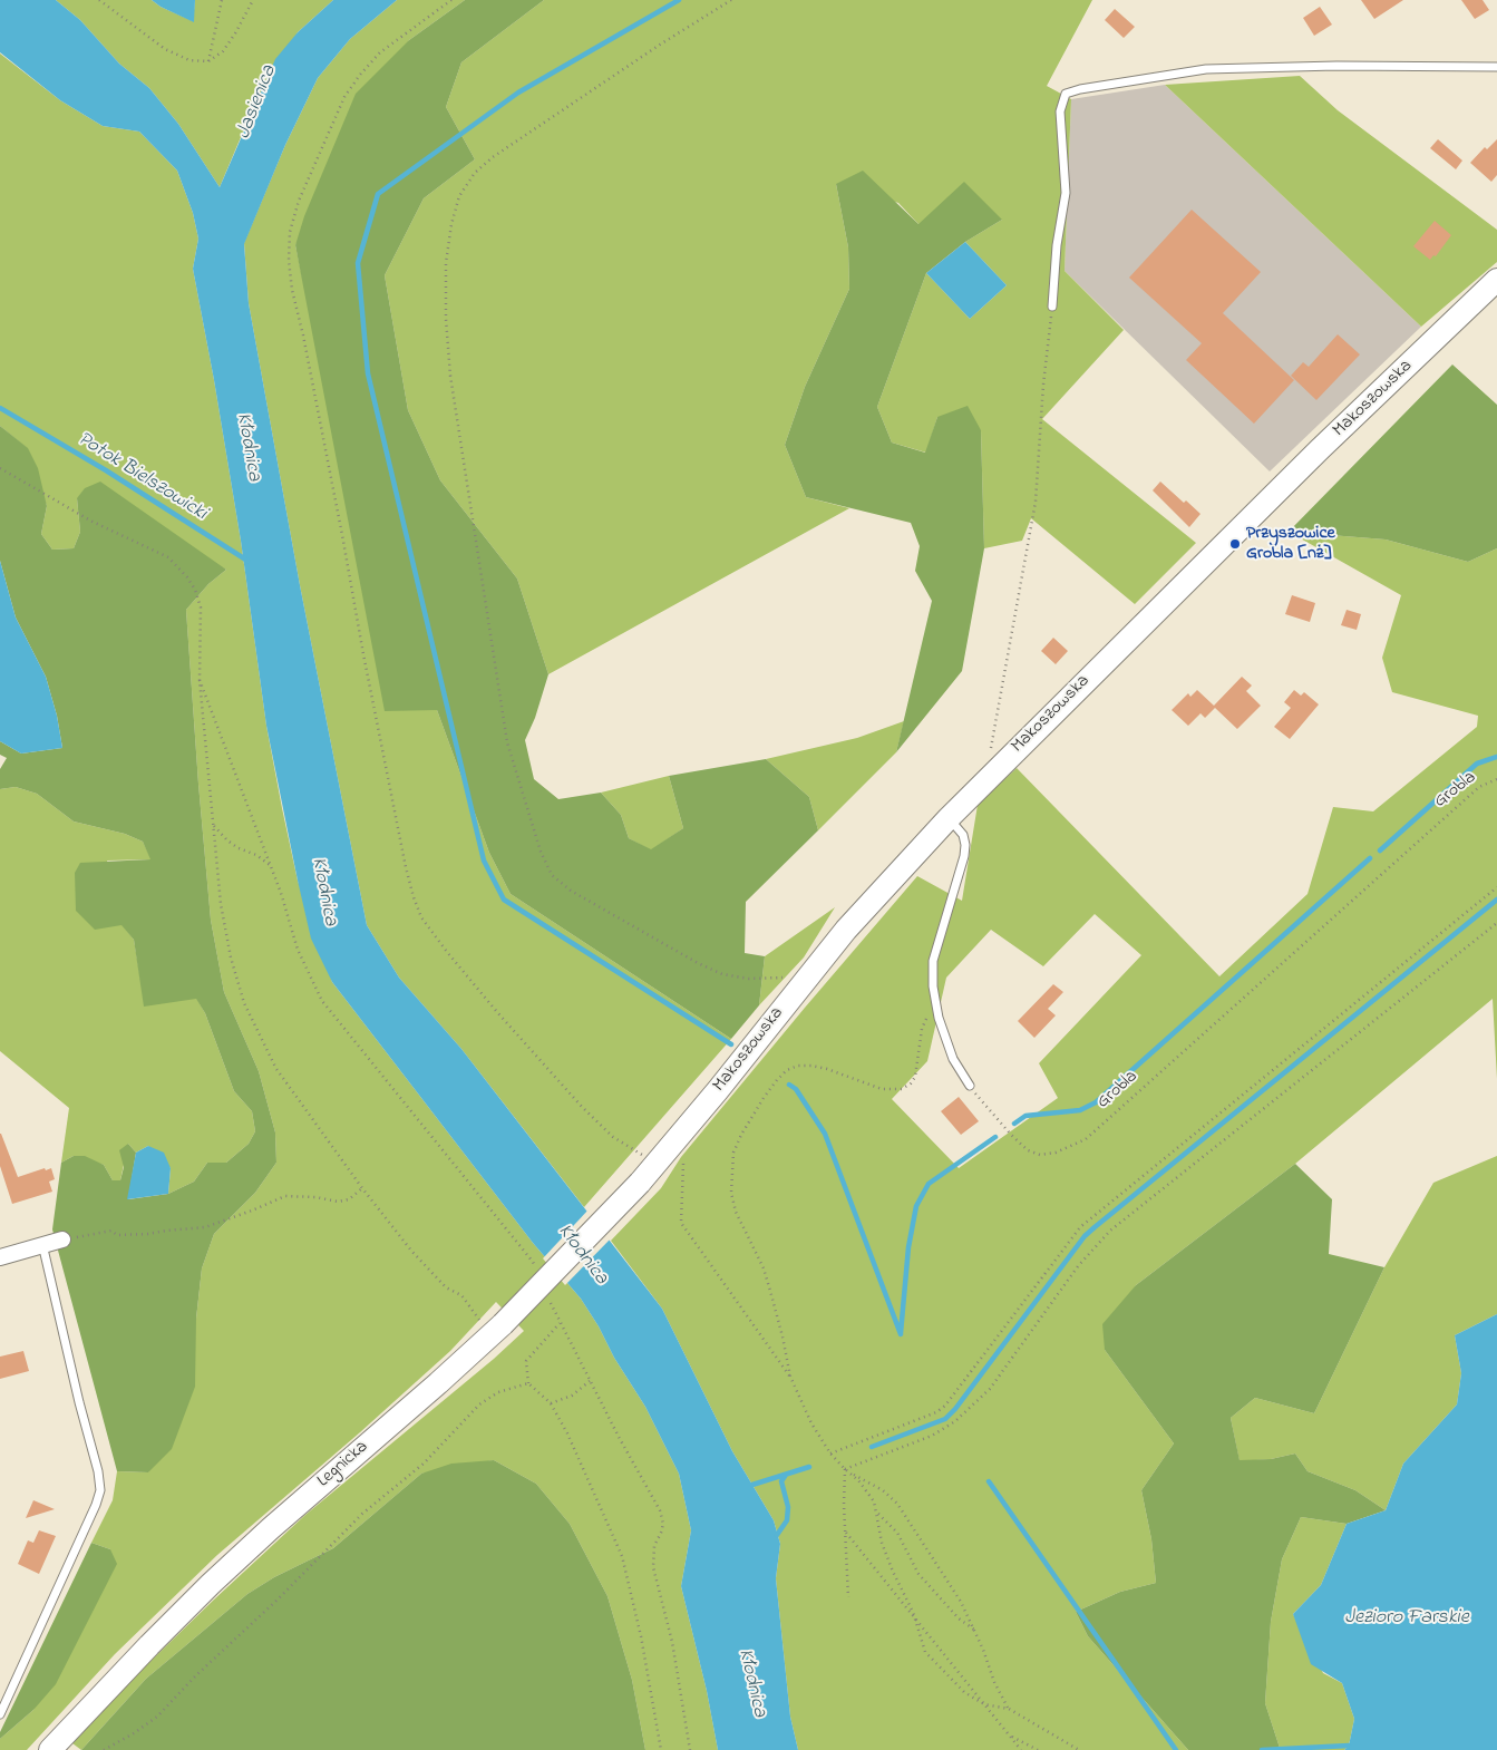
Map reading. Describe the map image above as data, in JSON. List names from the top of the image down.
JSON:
{
  "streets": {
    "main road": ["Makoszowska", "Legnicka"],
    "path": ["Grobla"]
  },
  "crossings": [
    ["Makoszowska", "Legnicka"]
  ],
  "water": [
    "Jasienica",
    "Kłodnica",
    "Potok Bielszowicki",
    "Jezioro Farskie"
  ],
  "places": ["Przyszowice Grobla [nż]"]
}
